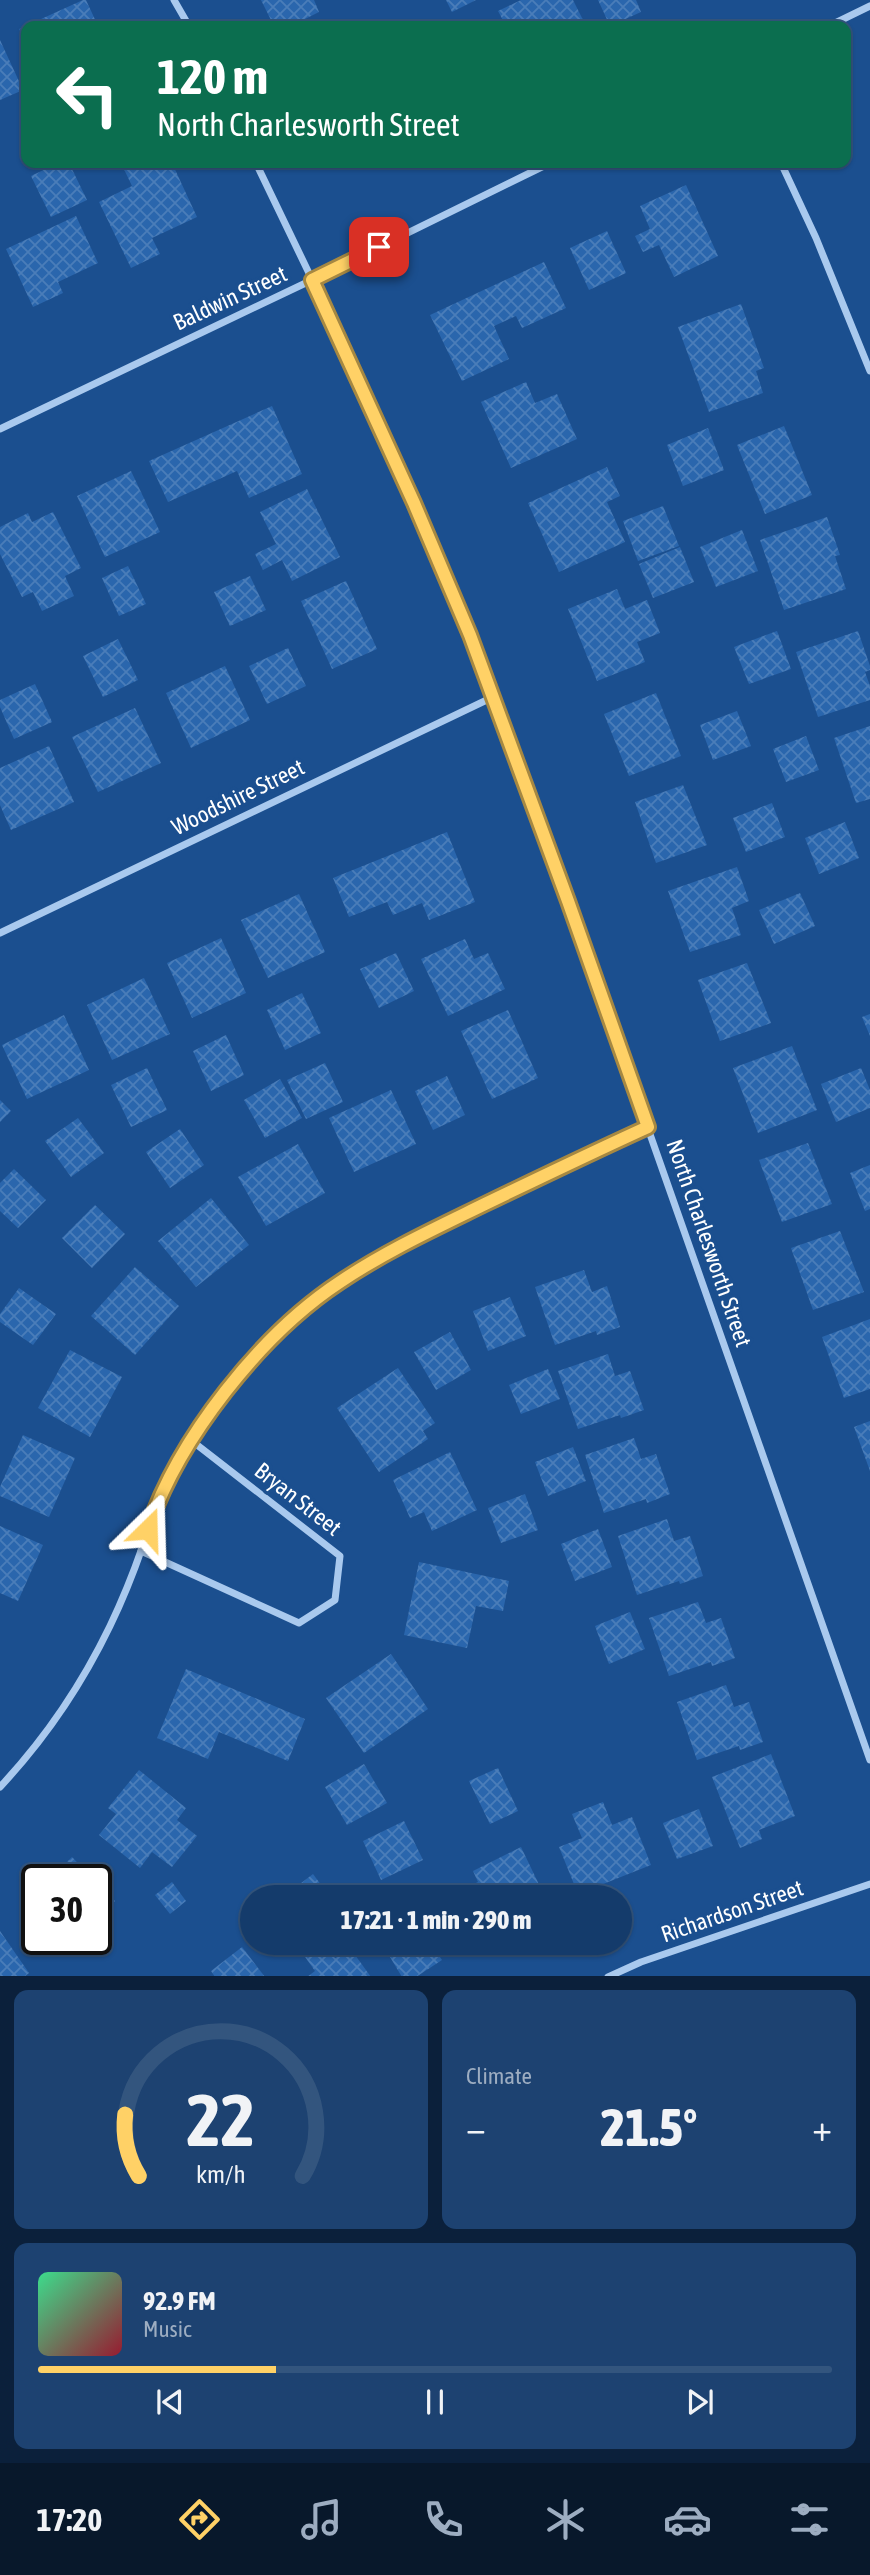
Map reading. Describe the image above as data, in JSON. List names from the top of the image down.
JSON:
{
  "streets": {
    "street": [
      "Baldwin Street",
      "Woodshire Street",
      "North Charlesworth Street",
      "Bryan Street",
      "Richardson Street"
    ]
  },
  "crossings": [
    ["Baldwin Street", "North Charlesworth Street"],
    ["Woodshire Street", "North Charlesworth Street"]
  ],
  "page": {
    "turn": ["120 m", "North Charlesworth Street"],
    "limit": "30",
    "trip": "17:21 · 1 min · 290 m",
    "tile": "Climate",
    "heat": ["−", "21.5°", "+"],
    "song": ["92.9 FM", "Music"],
    "tabs": "17:20",
    "gauge": ["22", "km/h"]
  }
}
